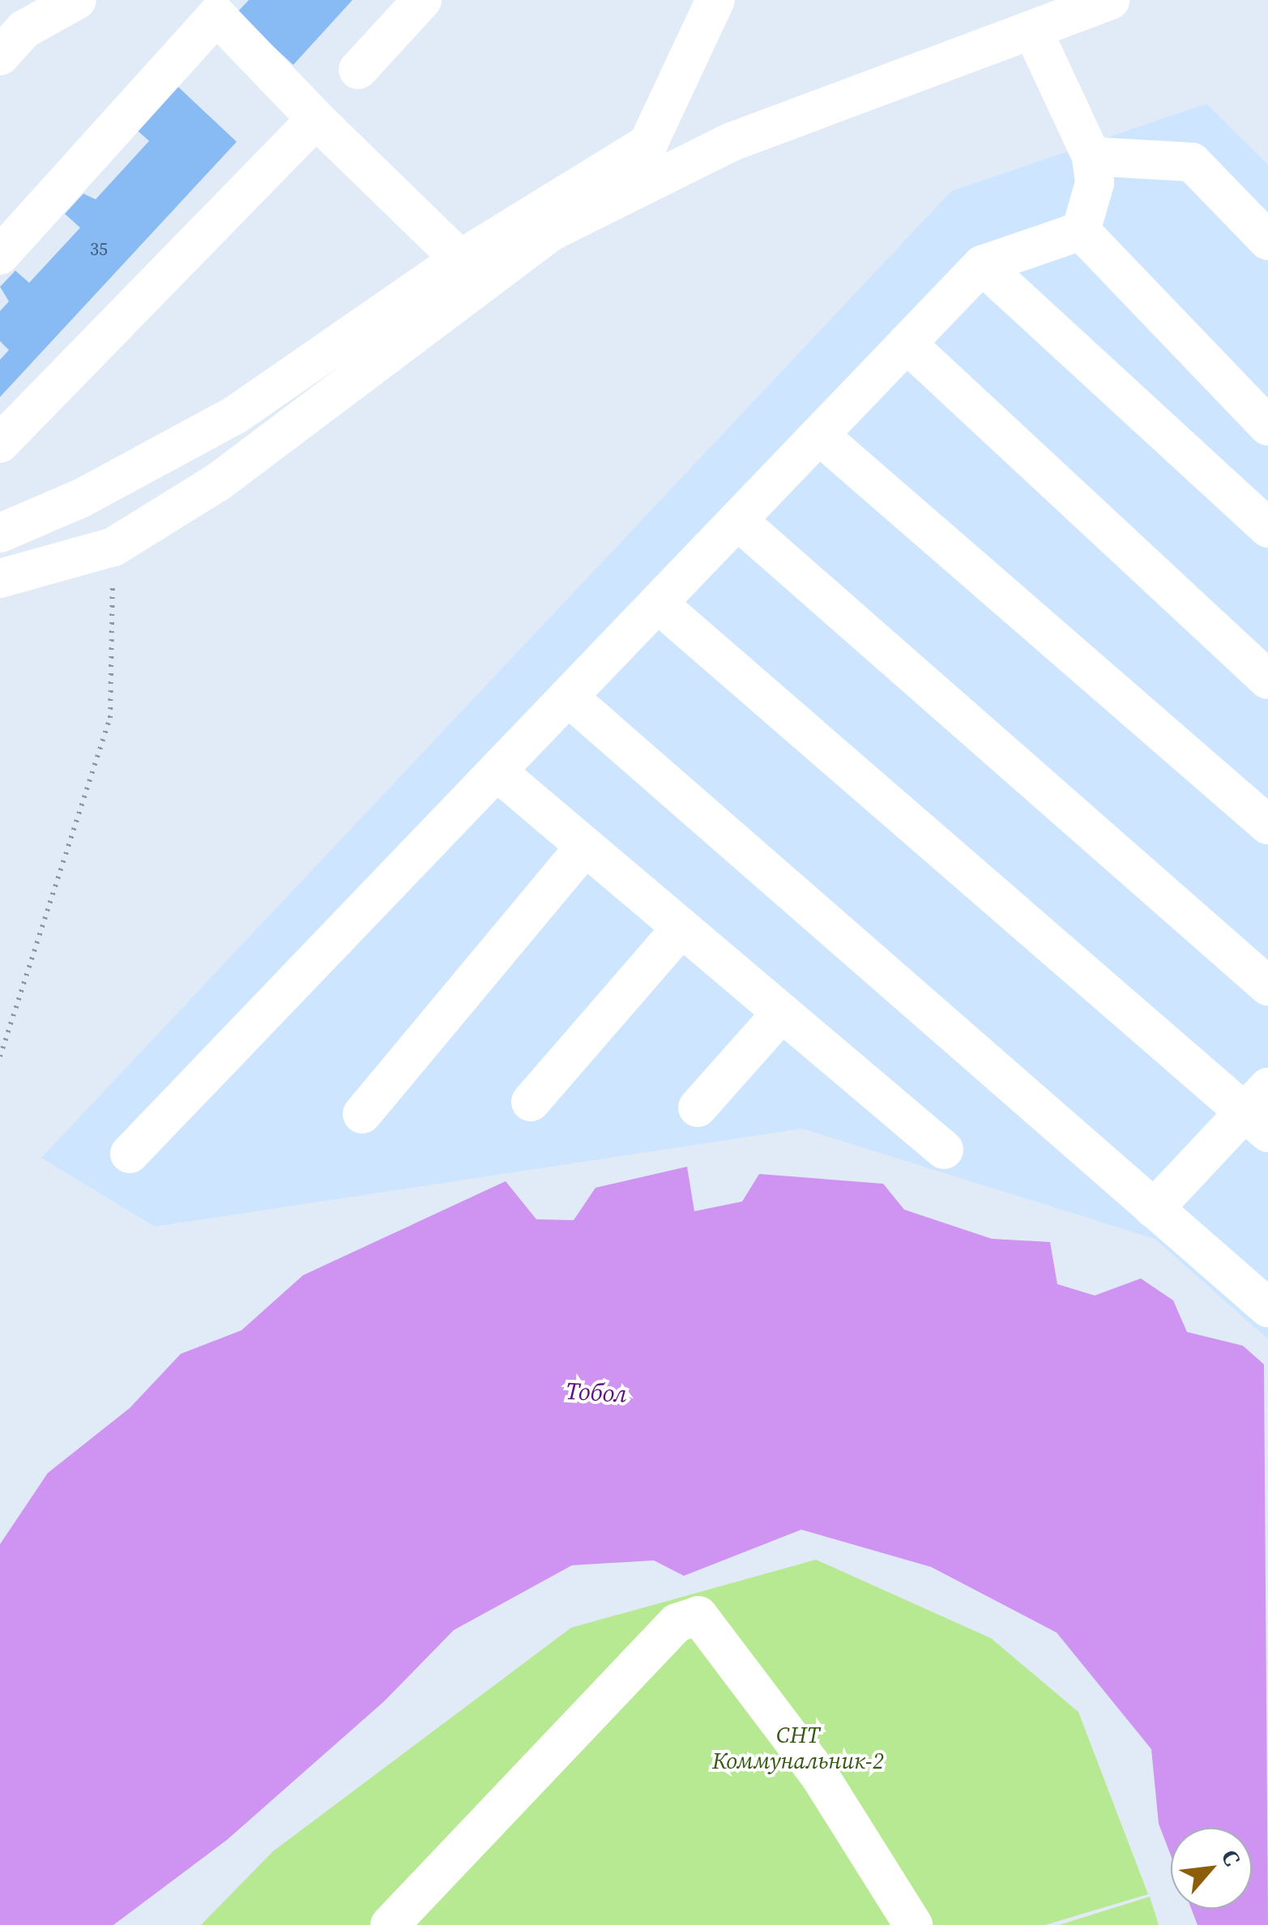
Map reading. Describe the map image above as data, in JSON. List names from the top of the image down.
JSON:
{
  "water": ["Тобол"],
  "parks": ["СНТ Коммунальник-2"],
  "house_numbers": ["35"],
  "north": "top right"
}
